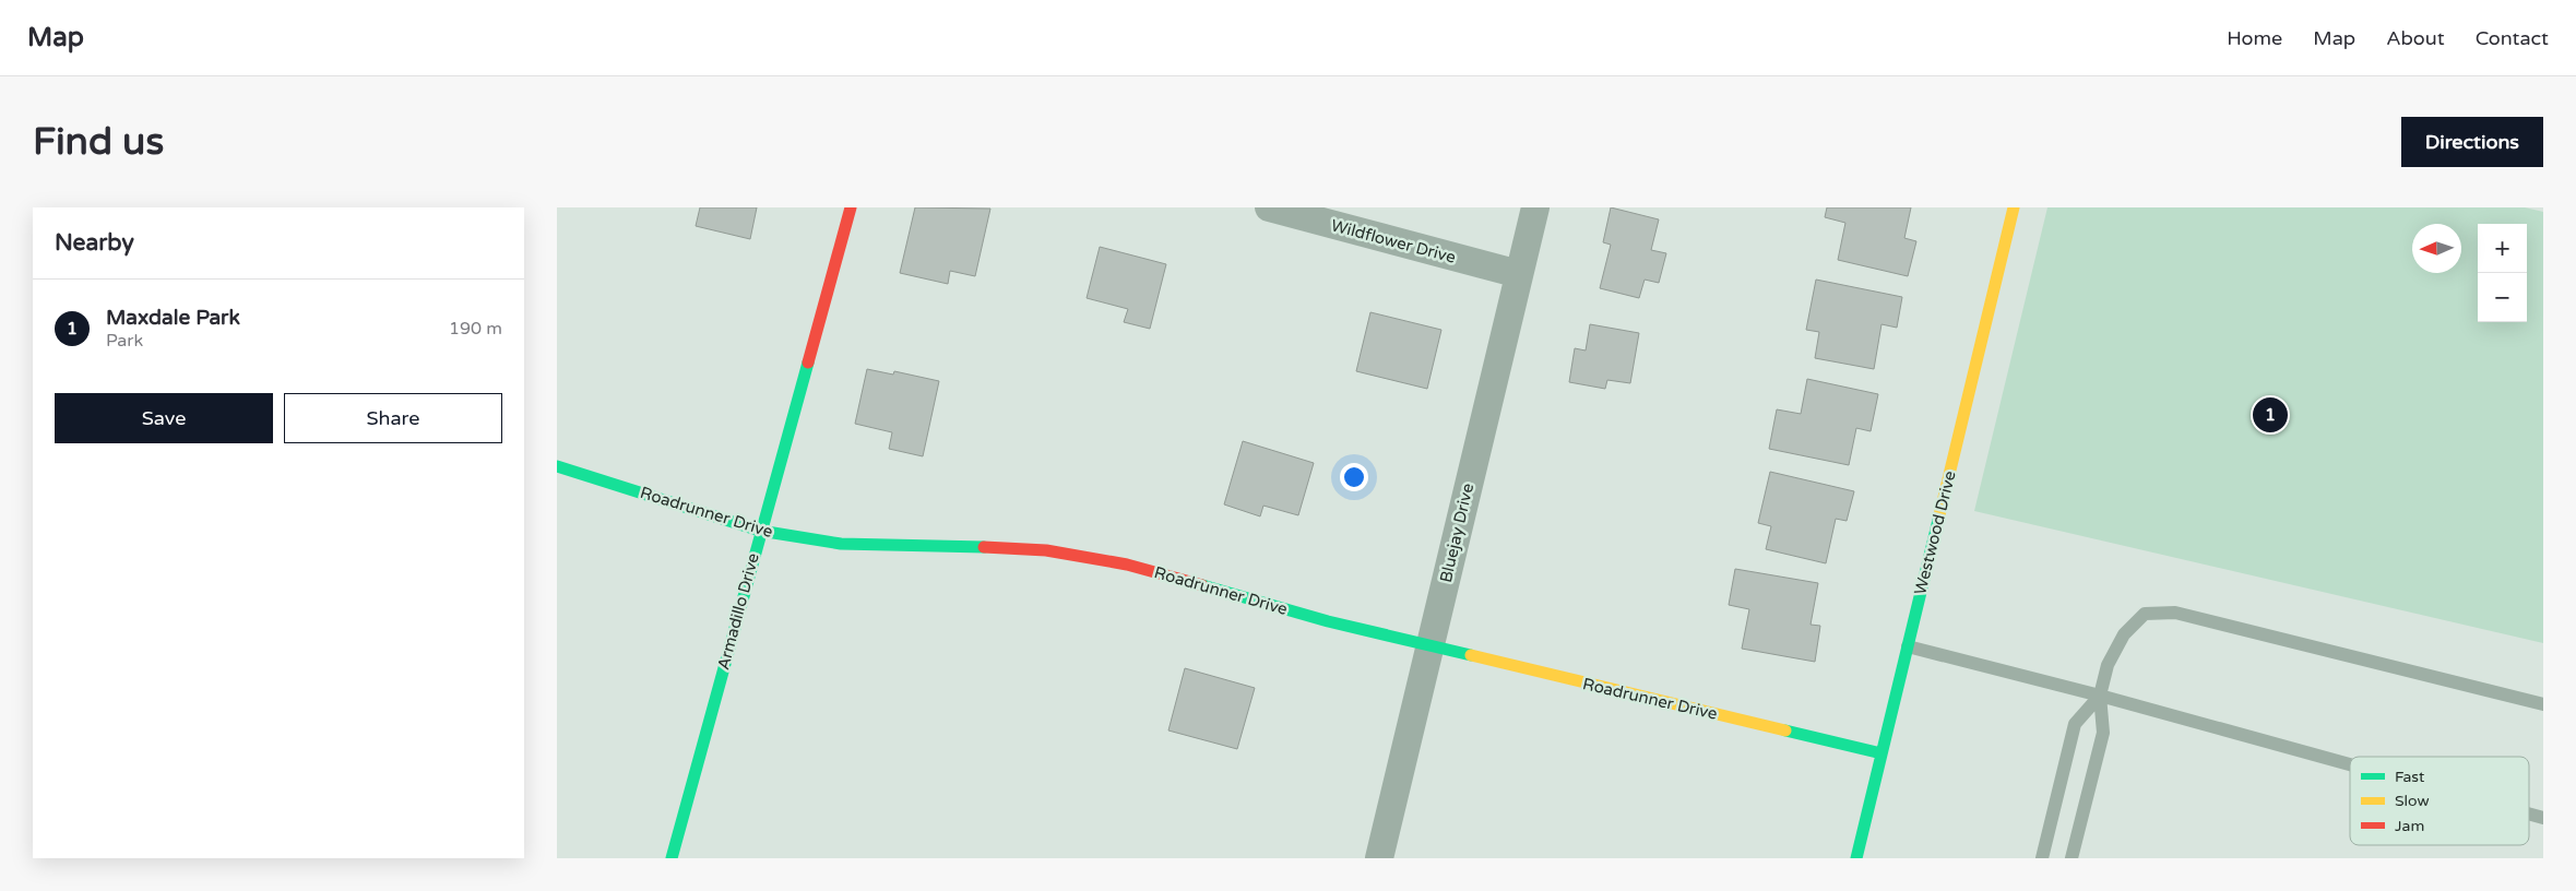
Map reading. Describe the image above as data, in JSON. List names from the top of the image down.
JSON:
{
  "streets": {
    "street": [
      "Wildflower Drive",
      "Roadrunner Drive",
      "Bluejay Drive",
      "Westwood Drive",
      "Armadillo Drive"
    ]
  },
  "crossings": [
    ["Wildflower Drive", "Bluejay Drive"],
    ["Roadrunner Drive", "Bluejay Drive"],
    ["Roadrunner Drive", "Westwood Drive"],
    ["Roadrunner Drive", "Armadillo Drive"]
  ],
  "legend": ["Fast", "Slow", "Jam"],
  "north": "left",
  "page": {
    "header": "Map",
    "nav": [
      "Home",
      "Map",
      "About",
      "Contact"
    ],
    "buttons": [
      "Directions",
      ["Save", "Share"]
    ],
    "title": "Find us",
    "heading": "Nearby",
    "map_buttons": ["+", "−"],
    "list": [
      {
        "mark": "1",
        "name": "Maxdale Park",
        "note": "Park",
        "value": "190 m"
      }
    ],
    "pins": "1"
  }
}
